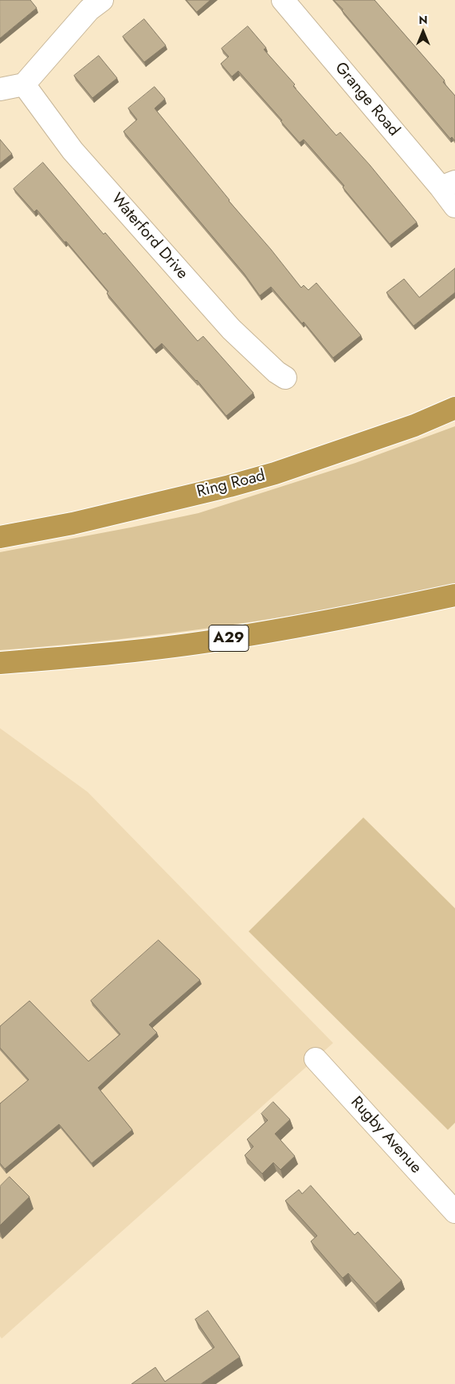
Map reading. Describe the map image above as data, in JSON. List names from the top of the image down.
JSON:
{
  "streets": {
    "highway": ["Ring Road", "A29"],
    "street": ["Grange Road", "Waterford Drive", "Rugby Avenue"]
  },
  "north": "top"
}
